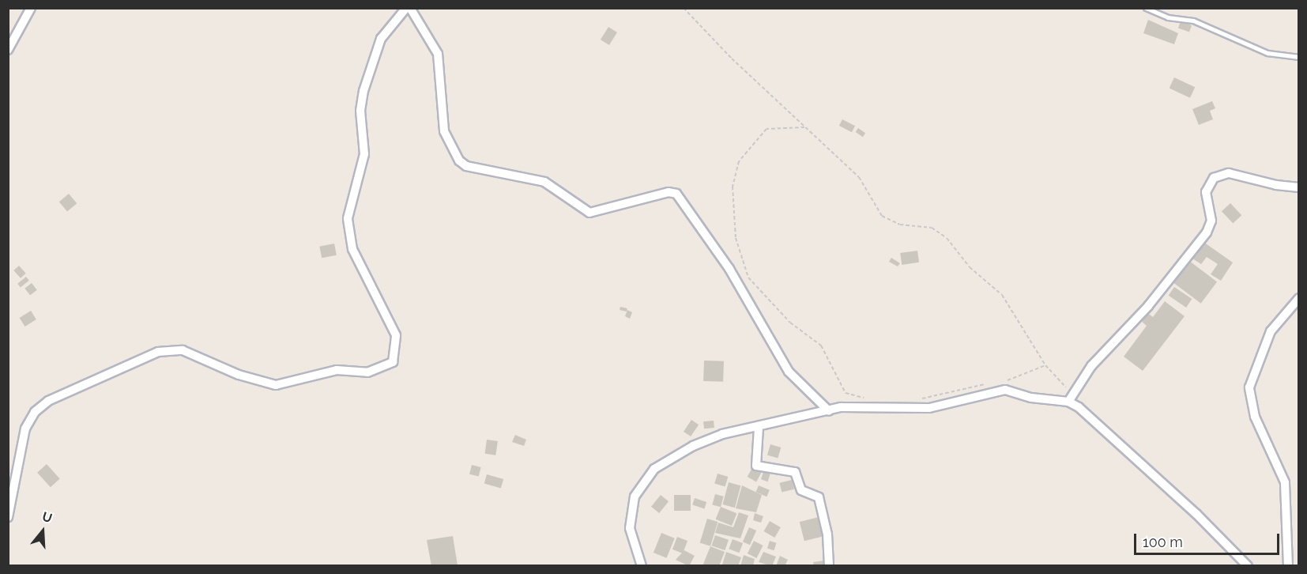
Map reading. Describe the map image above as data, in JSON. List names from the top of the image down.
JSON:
{
  "scale_bar": "100 m",
  "north": "top"
}
